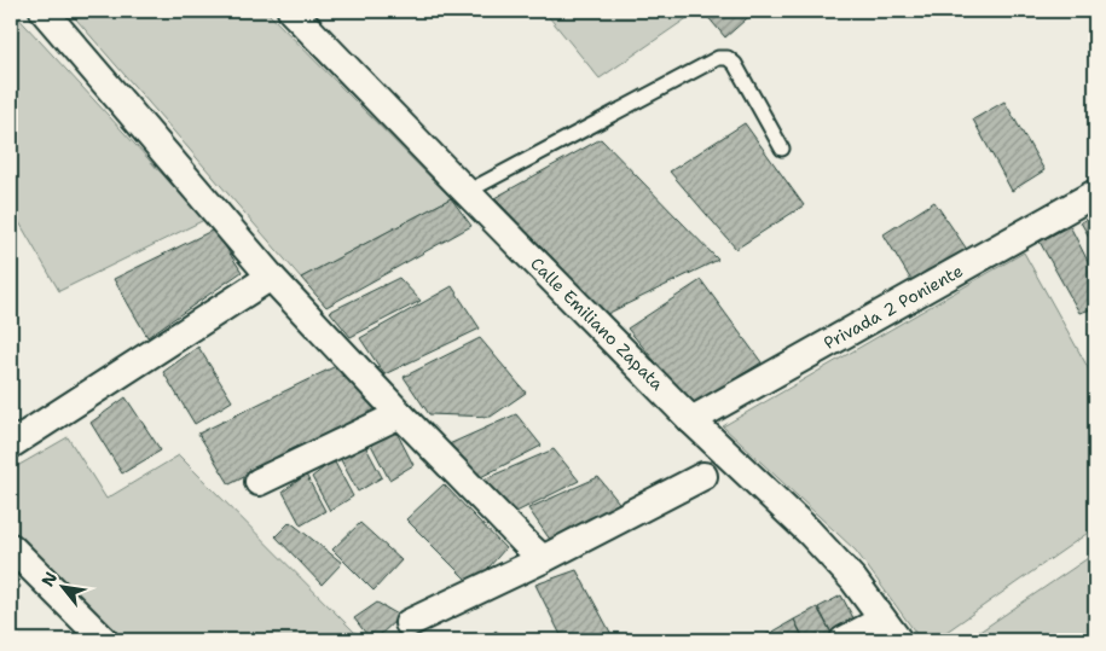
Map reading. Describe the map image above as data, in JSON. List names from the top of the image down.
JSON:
{
  "streets": {
    "street": ["Privada 2 Poniente", "Calle Emiliano Zapata"]
  },
  "crossings": [
    ["Privada 2 Poniente", "Calle Emiliano Zapata"]
  ],
  "north": "top left"
}
